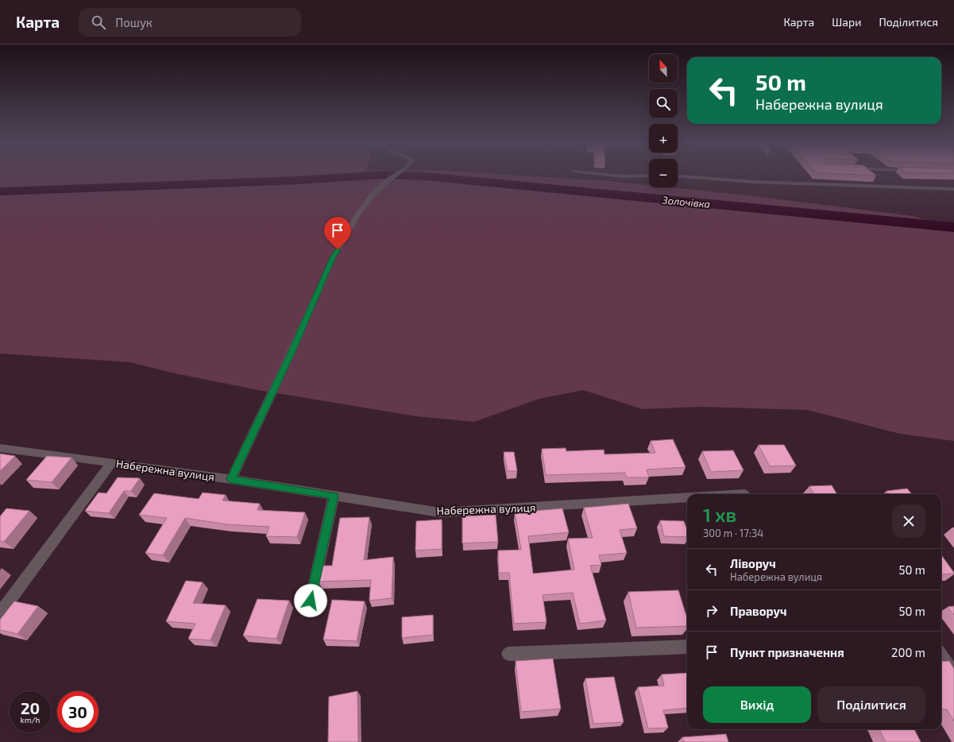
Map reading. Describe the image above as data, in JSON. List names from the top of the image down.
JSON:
{
  "streets": {
    "street": ["Набережна вулиця"]
  },
  "water": ["Золочівка"],
  "north": "top left",
  "page": {
    "header": "Карта",
    "search": "Пошук",
    "nav": ["Карта", "Шари", "Поділитися"],
    "map_buttons": ["+", "−"],
    "turn": ["50 m", "Набережна вулиця"],
    "heading": ["1 хв", "300 m · 17:34"],
    "list": [
      {
        "name": "Ліворуч",
        "note": "Набережна вулиця",
        "value": "50 m"
      },
      {
        "name": "Праворуч",
        "value": "50 m"
      },
      {
        "name": "Пункт призначення",
        "value": "200 m"
      }
    ],
    "buttons": ["Вихід", "Поділитися"],
    "speed": "20 km/h",
    "limit": "30"
  }
}
